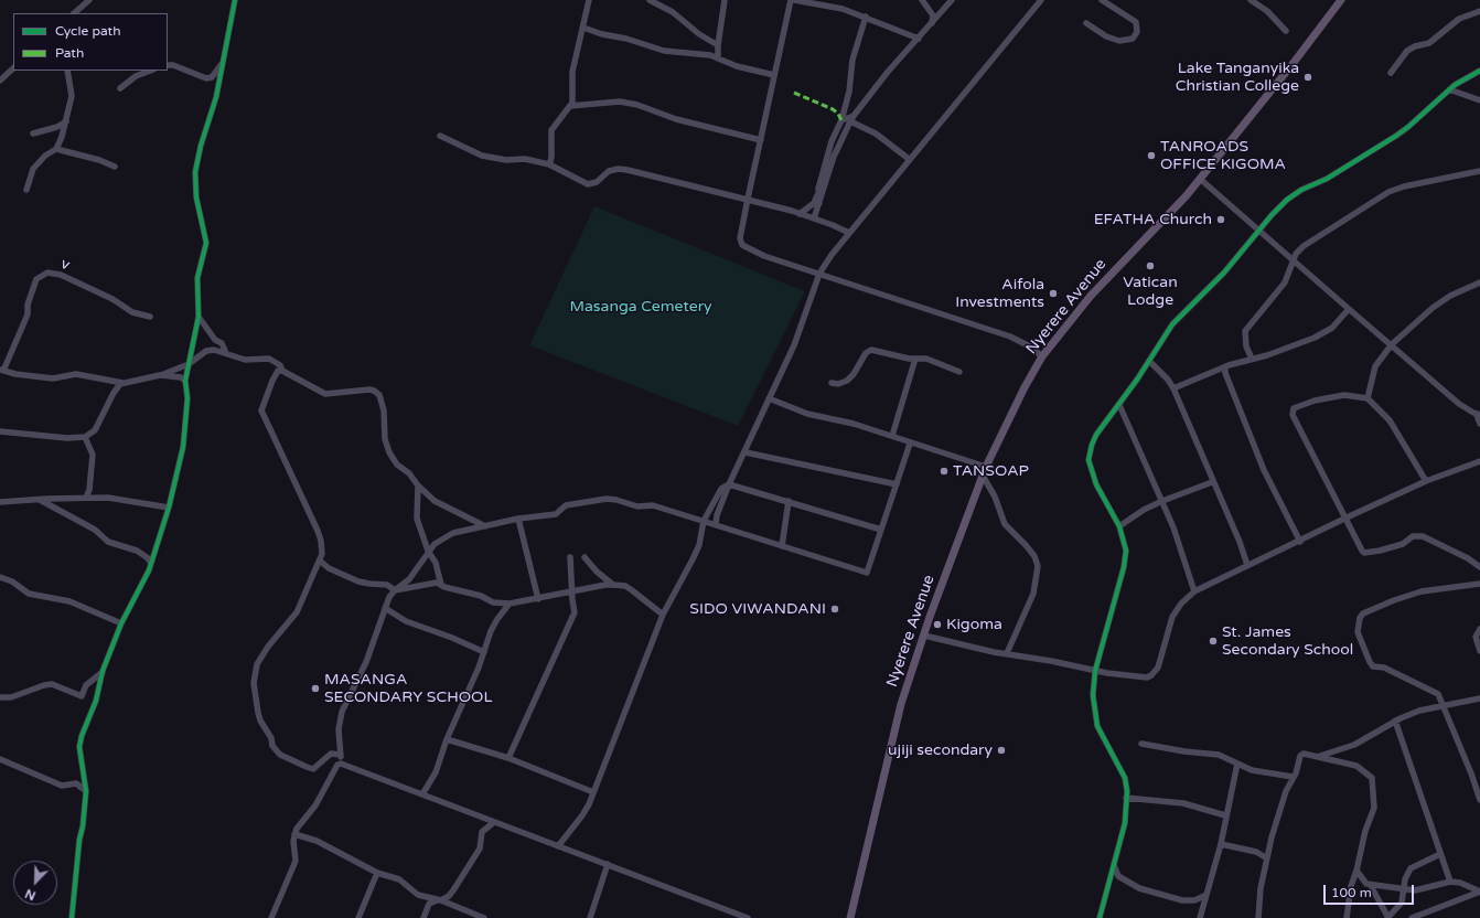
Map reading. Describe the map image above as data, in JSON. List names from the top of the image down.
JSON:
{
  "streets": {
    "main road": ["Nyerere Avenue"],
    "street": ["v"]
  },
  "parks": ["Masanga Cemetery"],
  "places": [
    "Lake Tanganyika Christian College",
    "TANROADS OFFICE KIGOMA",
    "EFATHA Church",
    "Vatican Lodge",
    "Aifola Investments",
    "TANSOAP",
    "SIDO VIWANDANI",
    "Kigoma",
    "St. James Secondary School",
    "MASANGA SECONDARY SCHOOL",
    "ujiji secondary"
  ],
  "legend": ["Cycle path", "Path"],
  "scale_bar": "100 m",
  "north": "bottom left"
}
